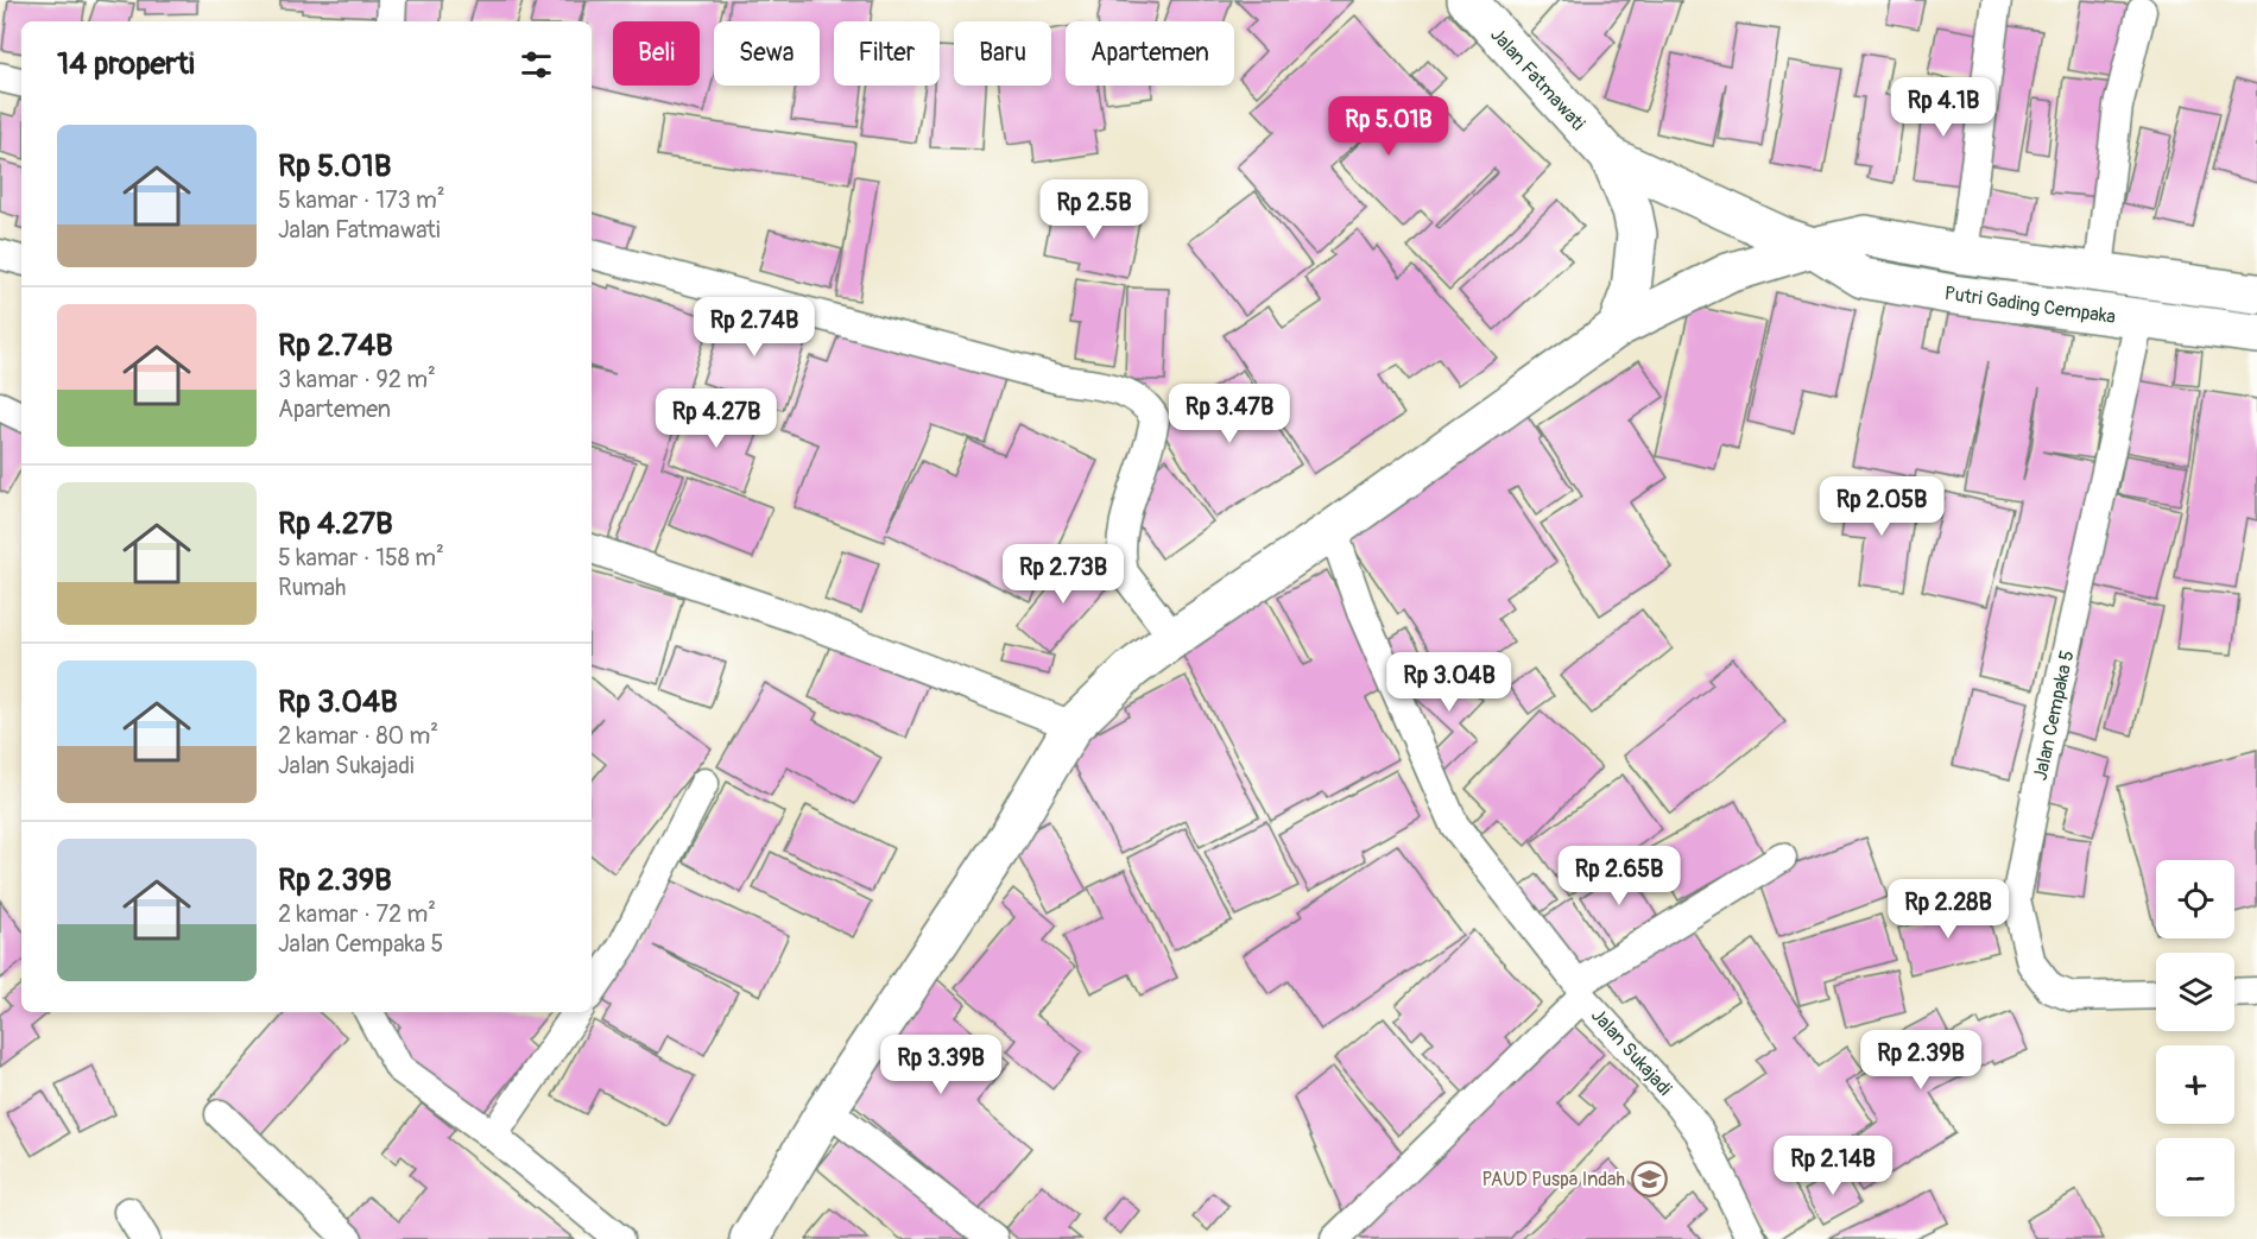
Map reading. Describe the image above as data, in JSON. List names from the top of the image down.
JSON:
{
  "streets": {
    "street": [
      "Jalan Fatmawati",
      "Putri Gading Cempaka",
      "Jalan Cempaka 5",
      "Jalan Sukajadi"
    ]
  },
  "crossings": [
    ["Jalan Fatmawati", "Putri Gading Cempaka"],
    ["Putri Gading Cempaka", "Jalan Cempaka 5"],
    ["Putri Gading Cempaka", "Jalan Sukajadi"]
  ],
  "places": {
    "school or university": ["PAUD Puspa Indah"]
  },
  "page": {
    "chip": [
      "Beli",
      "Sewa",
      "Filter",
      "Baru",
      "Apartemen"
    ],
    "heading": "14 properti",
    "price": [
      "Rp 4.1B",
      "Rp 5.01B",
      "Rp 2.5B",
      "Rp 2.74B",
      "Rp 3.47B",
      "Rp 4.27B",
      "Rp 2.05B",
      "Rp 2.73B",
      "Rp 3.04B",
      "Rp 2.65B",
      "Rp 2.28B",
      "Rp 2.39B",
      "Rp 3.39B",
      "Rp 2.14B"
    ],
    "list": [
      {
        "name": "Rp 5.01B",
        "note": "5 kamar · 173 m² · Jalan Fatmawati"
      },
      {
        "name": "Rp 2.74B",
        "note": "3 kamar · 92 m² · Apartemen"
      },
      {
        "name": "Rp 4.27B",
        "note": "5 kamar · 158 m² · Rumah"
      },
      {
        "name": "Rp 3.04B",
        "note": "2 kamar · 80 m² · Jalan Sukajadi"
      },
      {
        "name": "Rp 2.39B",
        "note": "2 kamar · 72 m² · Jalan Cempaka 5"
      }
    ],
    "map_buttons": ["+", "−"]
  }
}
